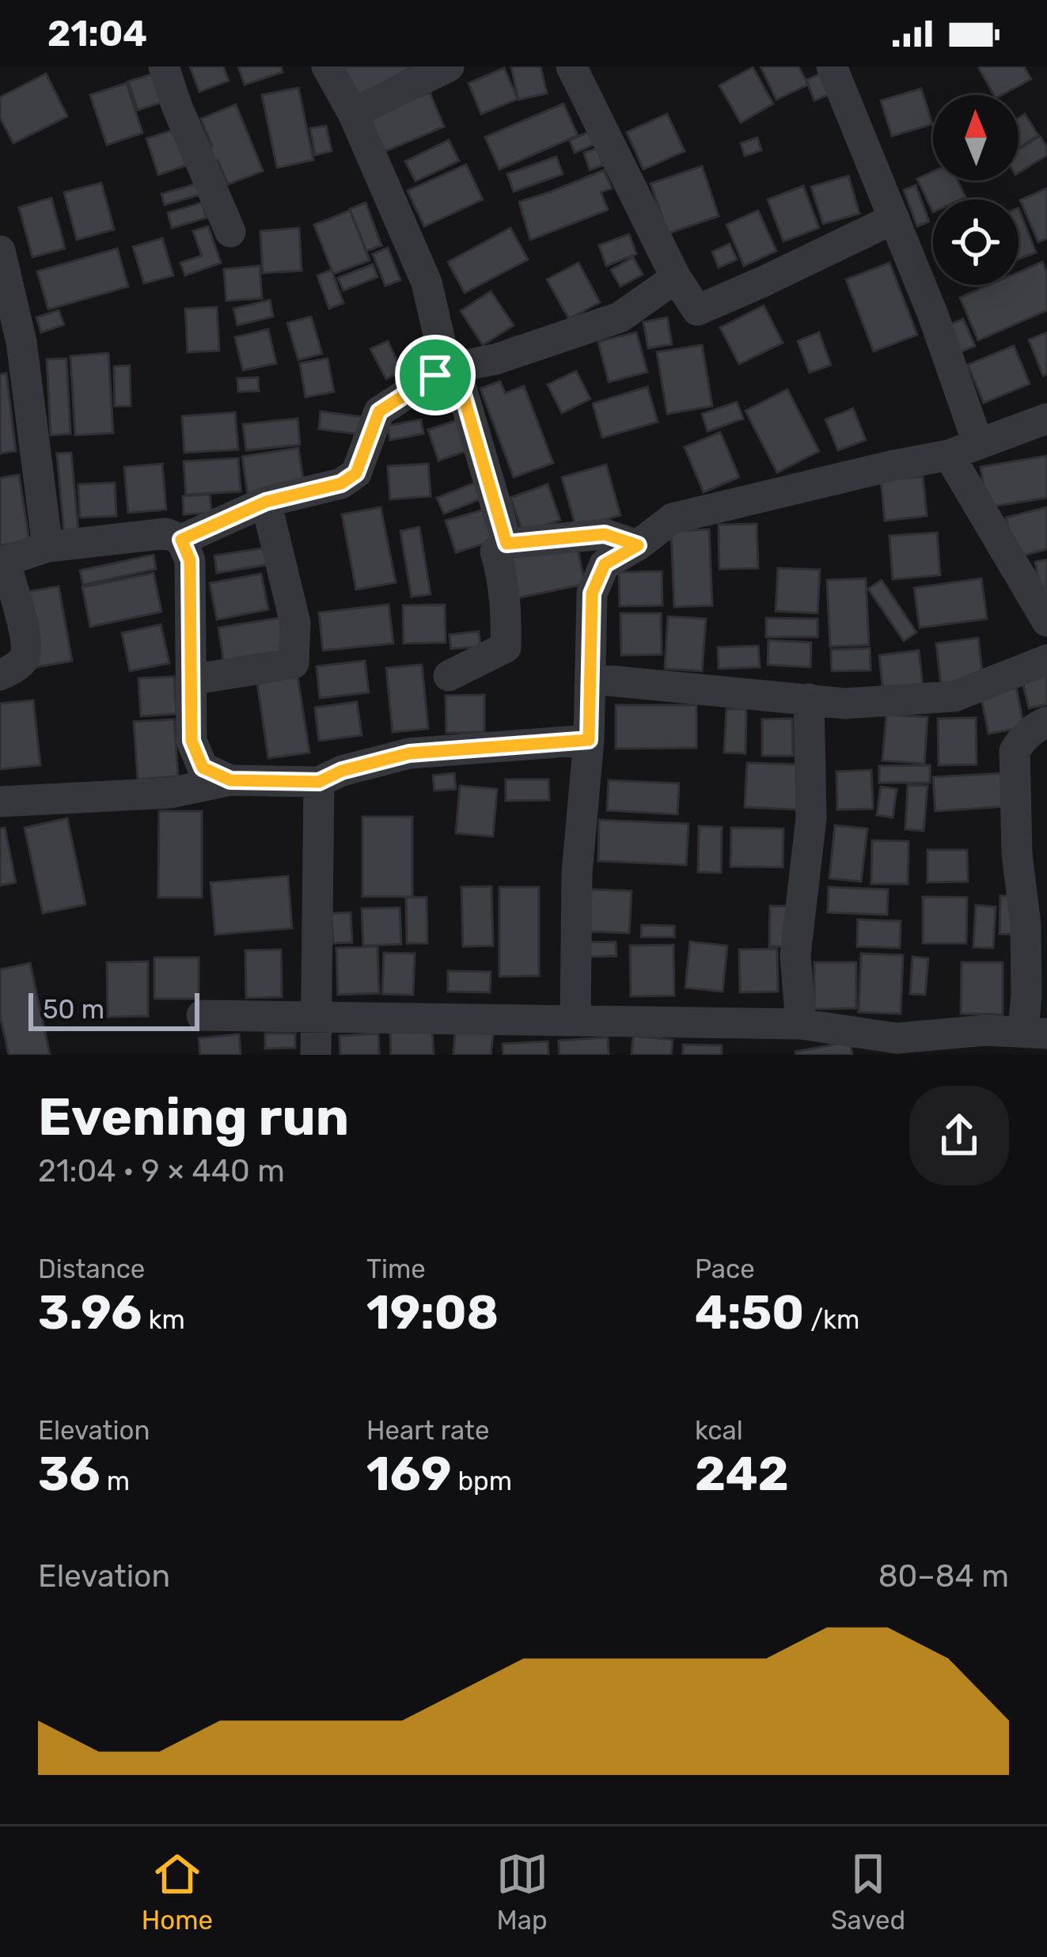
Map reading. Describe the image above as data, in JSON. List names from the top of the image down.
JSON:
{
  "scale_bar": "50 m",
  "north": "top",
  "page": {
    "status": "21:04",
    "scale": "50 m",
    "heading": ["Evening run", "21:04 · 9 × 440 m"],
    "stats": [
      ["Distance", "3.96 km"],
      ["Time", "19:08"],
      ["Pace", "4:50 /km"],
      ["Elevation", "36 m"],
      ["Heart rate", "169 bpm"],
      ["kcal", "242"]
    ],
    "chart": ["Elevation", "80–84 m"],
    "tabs": ["Home", "Map", "Saved"]
  }
}
